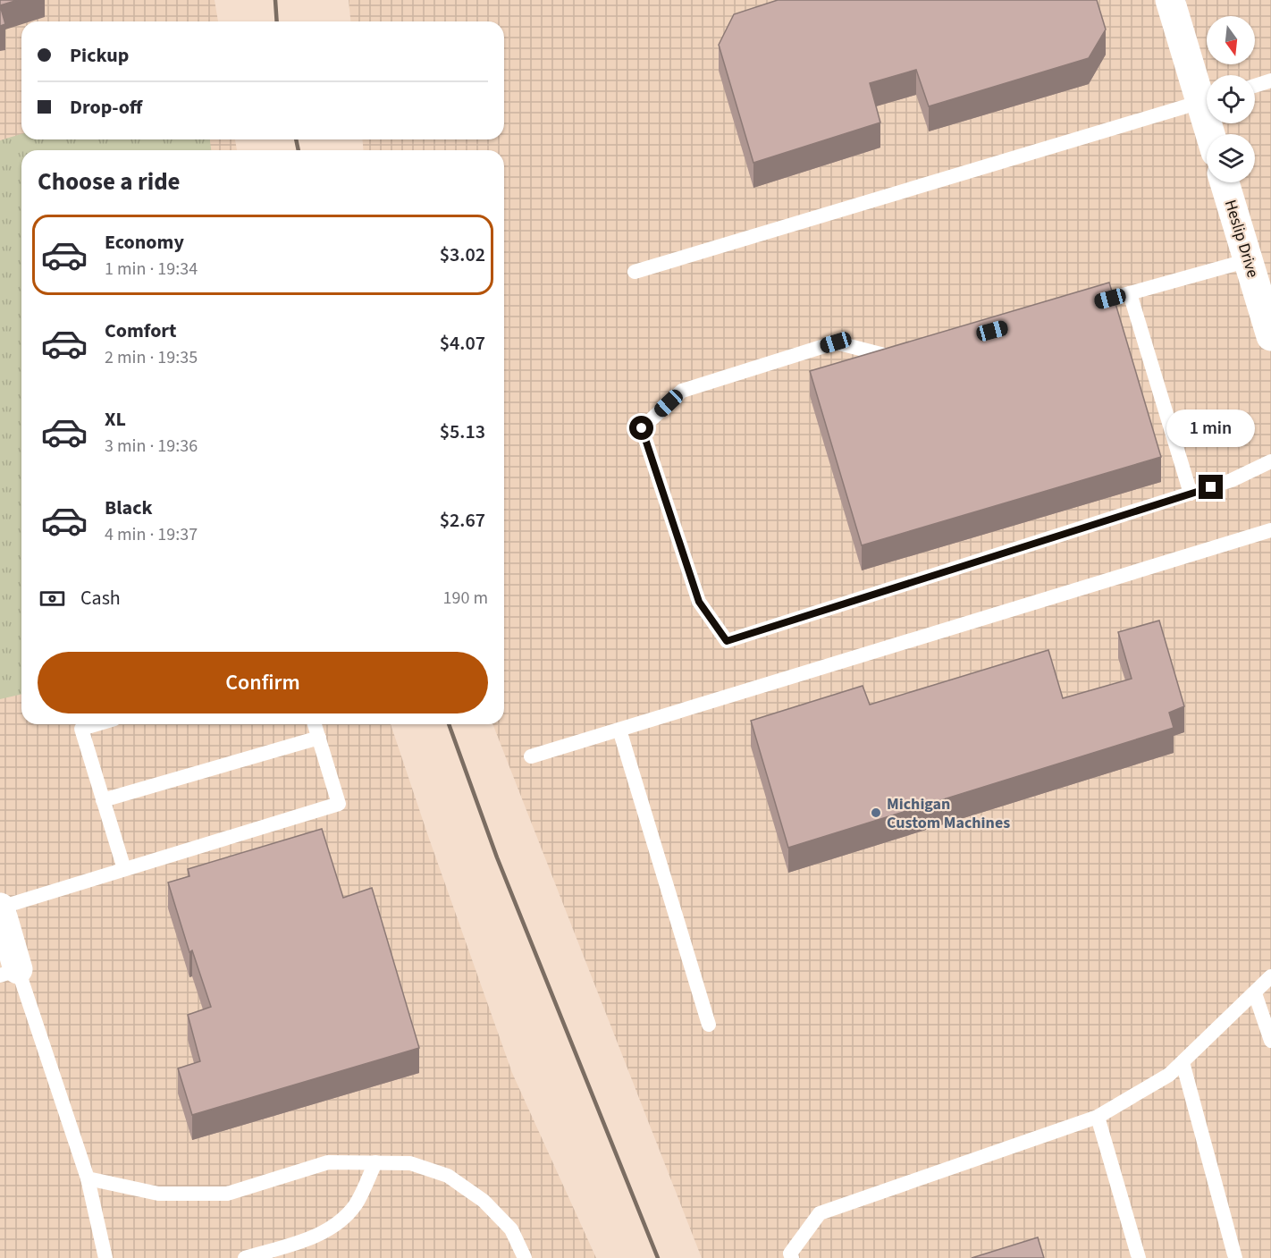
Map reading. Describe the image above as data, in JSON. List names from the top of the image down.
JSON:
{
  "streets": {
    "street": ["Heslip Drive"]
  },
  "places": ["Michigan Custom Machines"],
  "north": "bottom",
  "page": {
    "banner": ["Pickup", "Drop-off"],
    "heading": "Choose a ride",
    "list": [
      {
        "name": "Economy",
        "note": "1 min · 19:34",
        "value": "$3.02"
      },
      {
        "name": "Comfort",
        "note": "2 min · 19:35",
        "value": "$4.07"
      },
      {
        "name": "XL",
        "note": "3 min · 19:36",
        "value": "$5.13"
      },
      {
        "name": "Black",
        "note": "4 min · 19:37",
        "value": "$2.67"
      }
    ],
    "bubble": "1 min",
    "pay": ["Cash", "190 m"],
    "buttons": "Confirm"
  }
}
